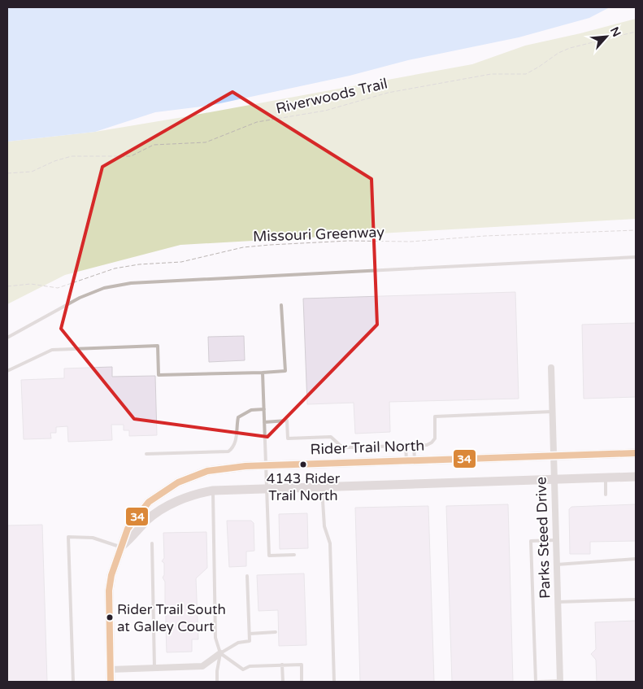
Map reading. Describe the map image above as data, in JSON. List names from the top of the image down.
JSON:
{
  "streets": {
    "street": ["Rider Trail North", "Parks Steed Drive"],
    "path": ["Riverwoods Trail", "Missouri Greenway"]
  },
  "crossings": [
    ["Rider Trail North", "Parks Steed Drive"]
  ],
  "places": ["4143 Rider Trail North", "Rider Trail South at Galley Court"],
  "lines": ["transit line 34"],
  "north": "top right"
}
